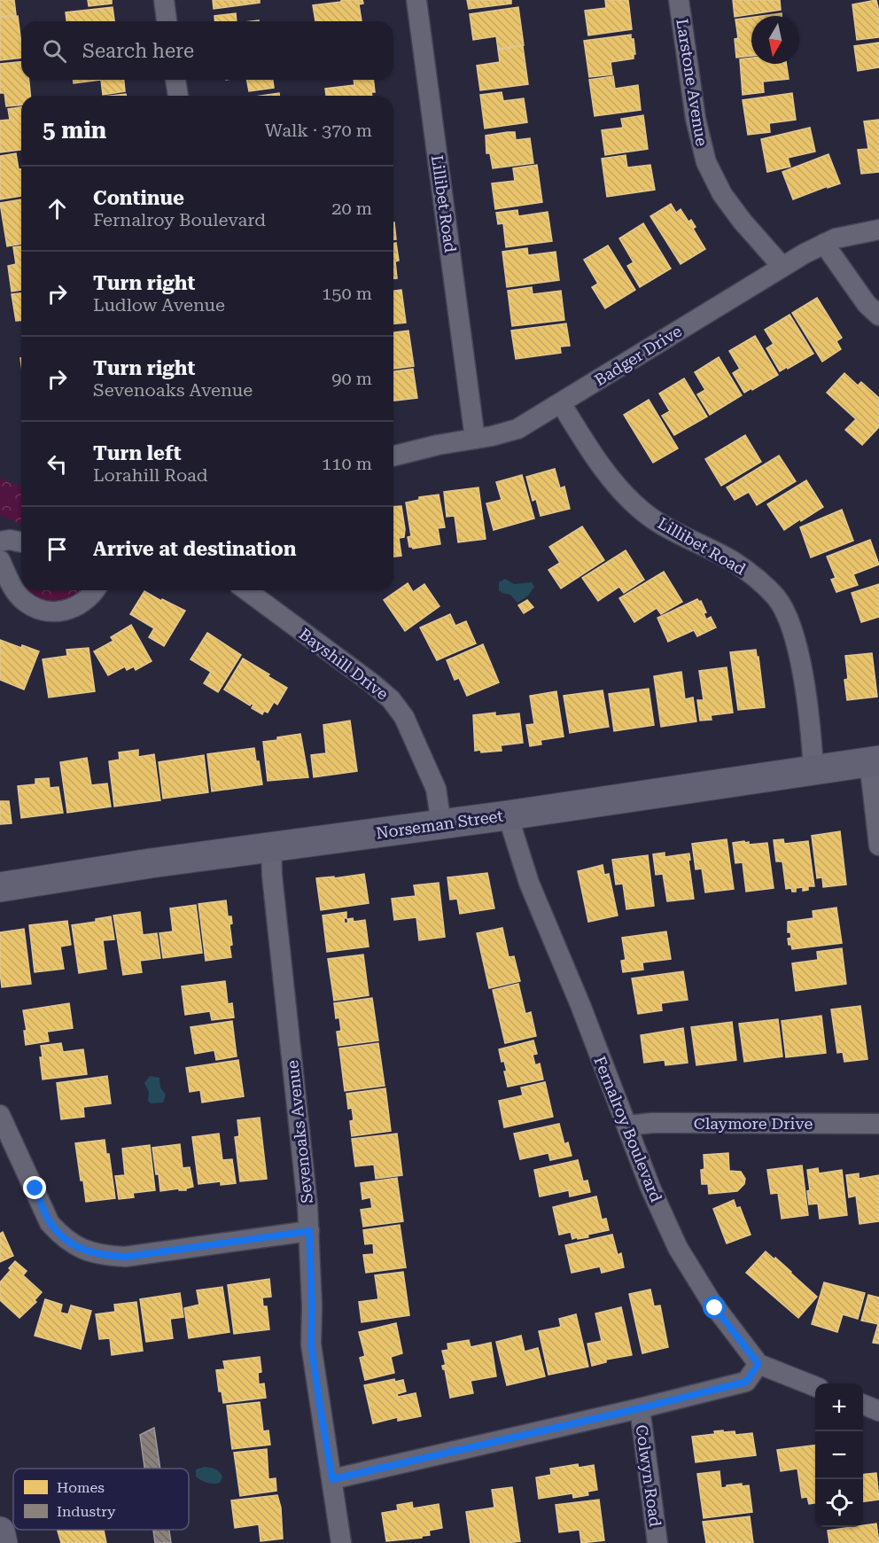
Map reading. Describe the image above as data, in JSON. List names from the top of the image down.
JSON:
{
  "streets": {
    "street": [
      "Larstone Avenue",
      "Lillibet Road",
      "Badger Drive",
      "Bayshill Drive",
      "Norseman Street",
      "Claymore Drive",
      "Fernalroy Boulevard",
      "Sevenoaks Avenue",
      "Colwyn Road"
    ]
  },
  "crossings": [
    ["Larstone Avenue", "Badger Drive"],
    ["Lillibet Road", "Badger Drive"],
    ["Lillibet Road", "Norseman Street"],
    ["Bayshill Drive", "Norseman Street"],
    ["Norseman Street", "Fernalroy Boulevard"],
    ["Norseman Street", "Sevenoaks Avenue"],
    ["Claymore Drive", "Fernalroy Boulevard"]
  ],
  "legend": ["Homes", "Industry"],
  "north": "bottom",
  "page": {
    "search": "Search here",
    "heading": ["5 min", "Walk · 370 m"],
    "list": [
      ["Continue", "Fernalroy Boulevard", "20 m"],
      ["Turn right", "Ludlow Avenue", "150 m"],
      ["Turn right", "Sevenoaks Avenue", "90 m"],
      ["Turn left", "Lorahill Road", "110 m"],
      "Arrive at destination"
    ],
    "map_buttons": ["+", "−"]
  }
}
